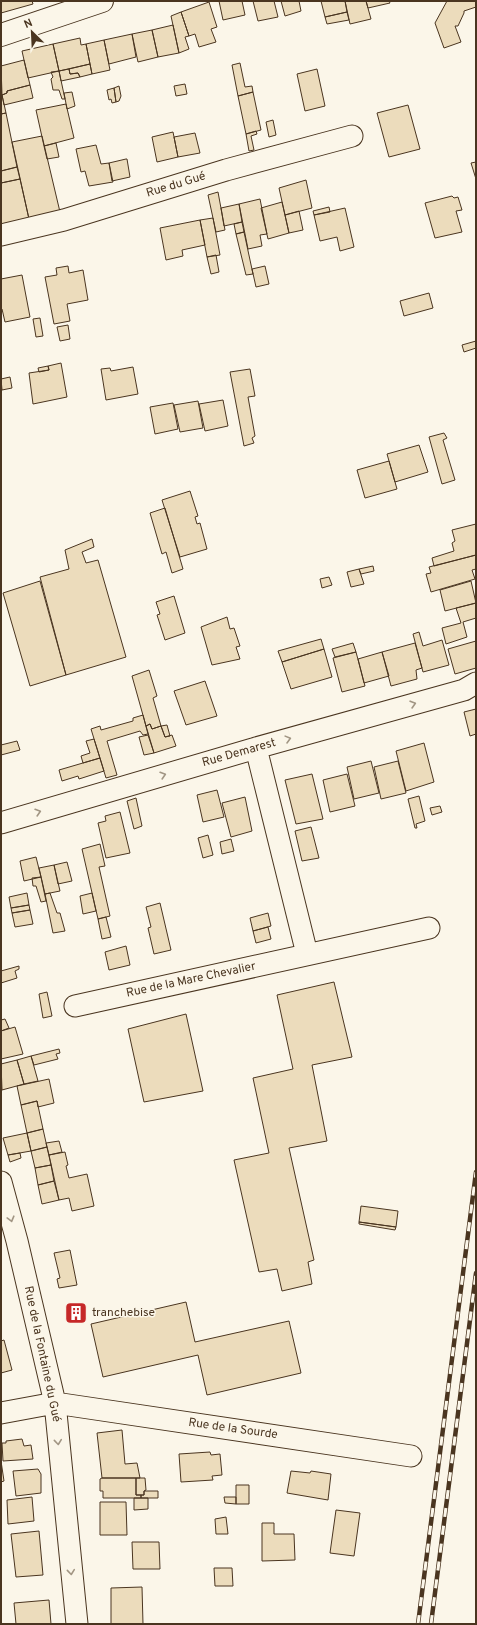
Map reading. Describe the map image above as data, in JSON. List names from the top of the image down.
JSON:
{
  "streets": {
    "street": [
      "Rue du Gué",
      "Rue Demarest",
      "Rue de la Mare Chevalier",
      "Rue de la Fontaine du Gué",
      "Rue de la Sourde"
    ]
  },
  "crossings": [
    ["Rue de la Fontaine du Gué", "Rue de la Sourde"]
  ],
  "one_way": ["Rue Demarest", "Rue de la Fontaine du Gué"],
  "places": {
    "building": ["tranchebise"]
  },
  "north": "top left"
}
